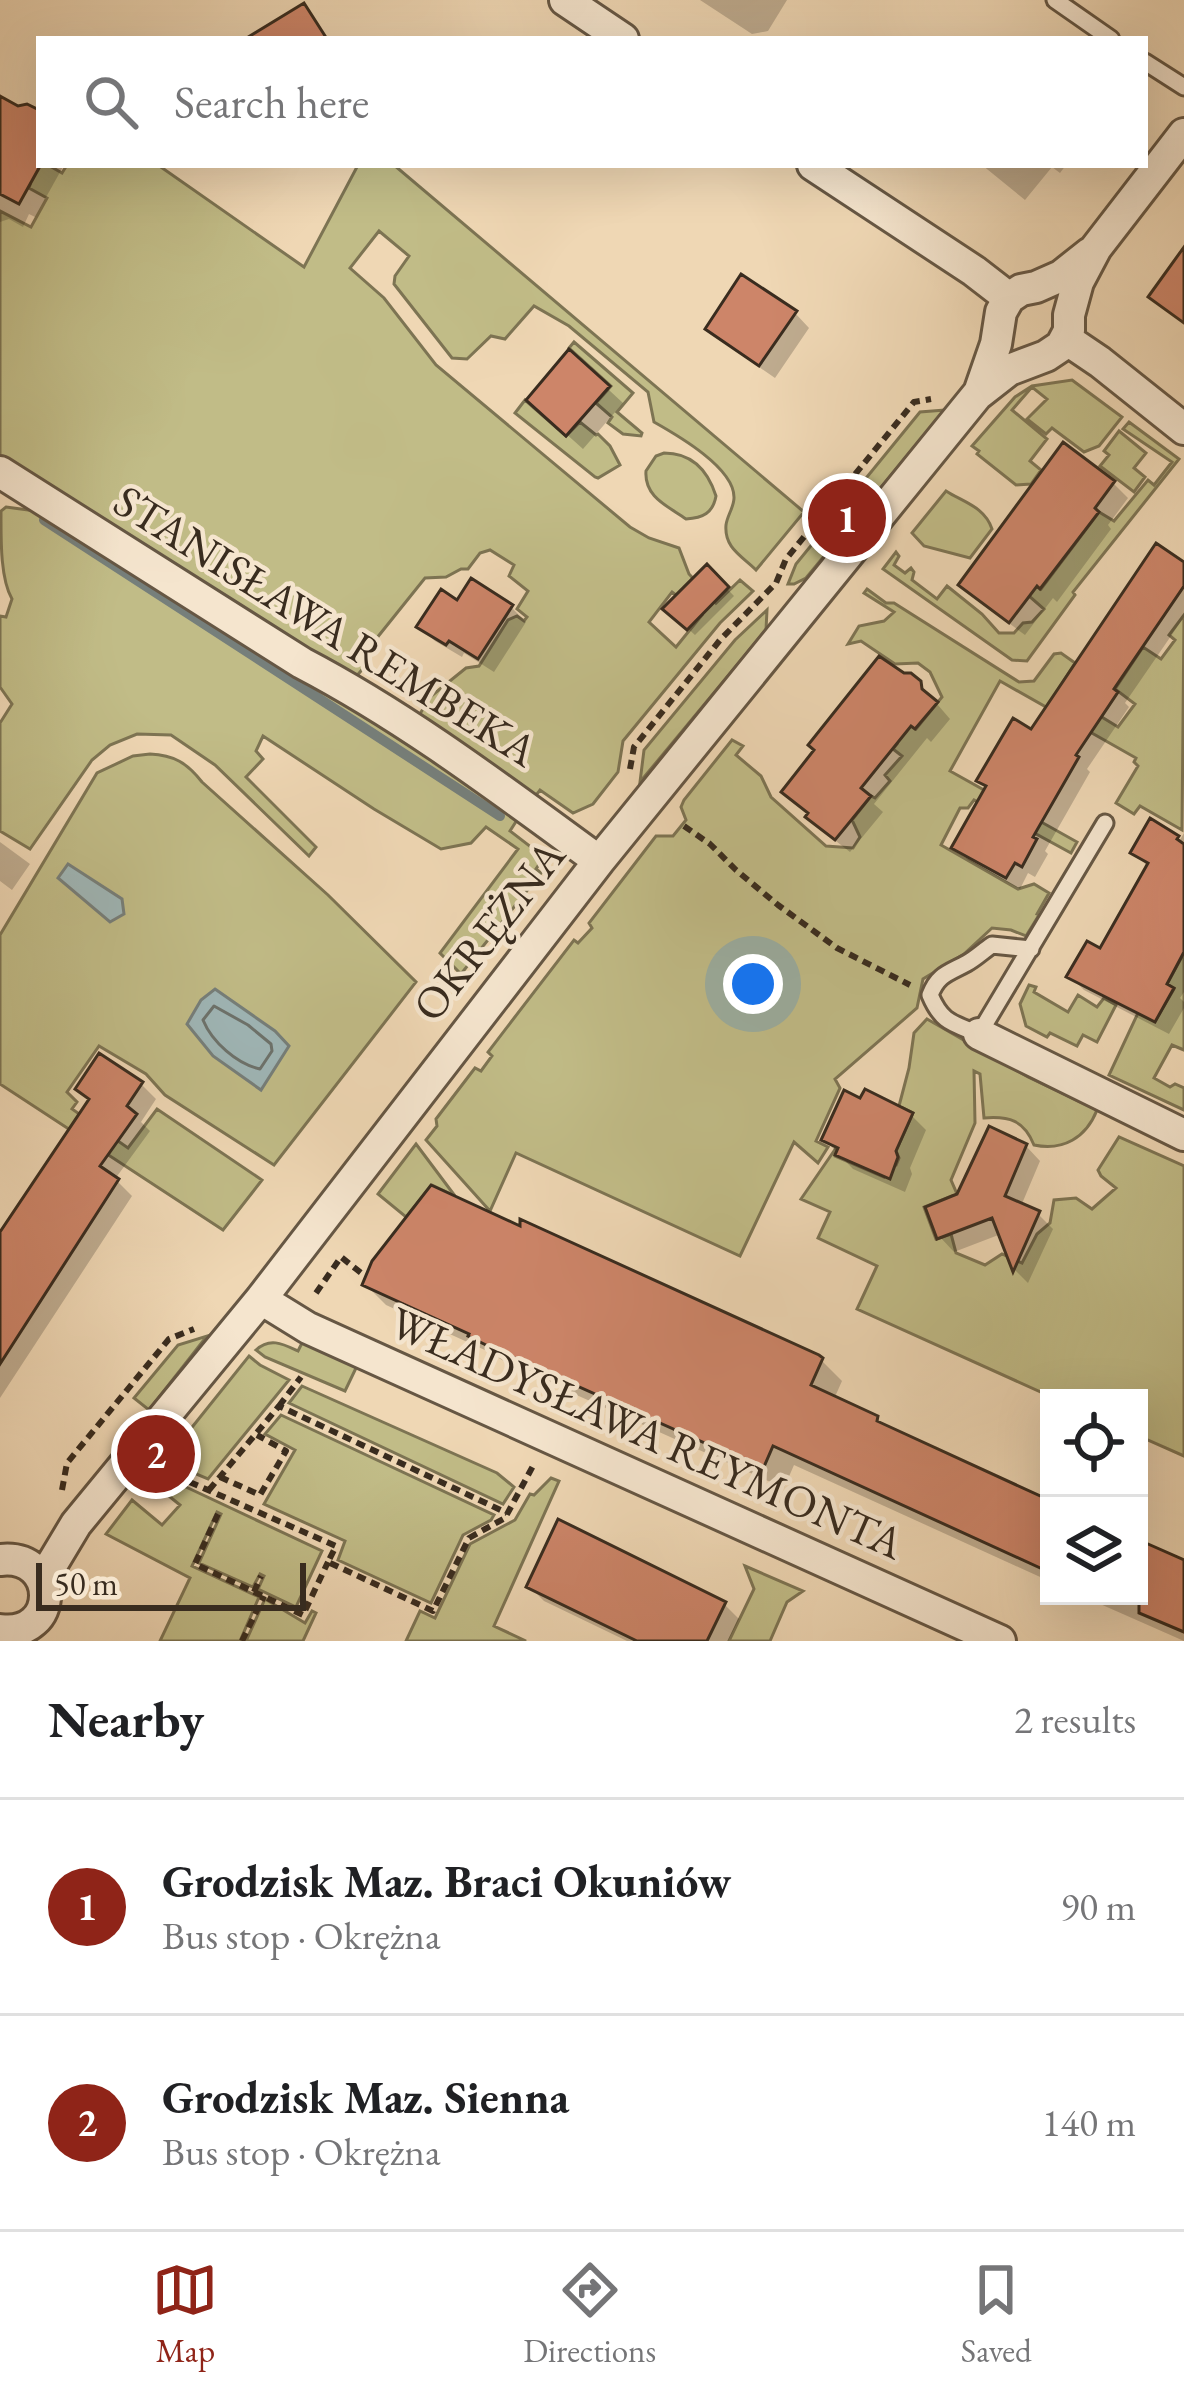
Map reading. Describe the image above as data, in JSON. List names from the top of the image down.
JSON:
{
  "streets": {
    "street": ["STANISŁAWA REMBEKA", "OKRĘŻNA", "WŁADYSŁAWA REYMONTA"]
  },
  "crossings": [
    ["STANISŁAWA REMBEKA", "OKRĘŻNA"],
    ["OKRĘŻNA", "WŁADYSŁAWA REYMONTA"]
  ],
  "scale_bar": "50 m",
  "page": {
    "search": "Search here",
    "pins": ["1", "2"],
    "scale": "50 m",
    "heading": ["Nearby", "2 results"],
    "list": [
      {
        "mark": "1",
        "name": "Grodzisk Maz. Braci Okuniów",
        "note": "Bus stop · Okrężna",
        "value": "90 m"
      },
      {
        "mark": "2",
        "name": "Grodzisk Maz. Sienna",
        "note": "Bus stop · Okrężna",
        "value": "140 m"
      }
    ],
    "nav": ["Map", "Directions", "Saved"]
  }
}
